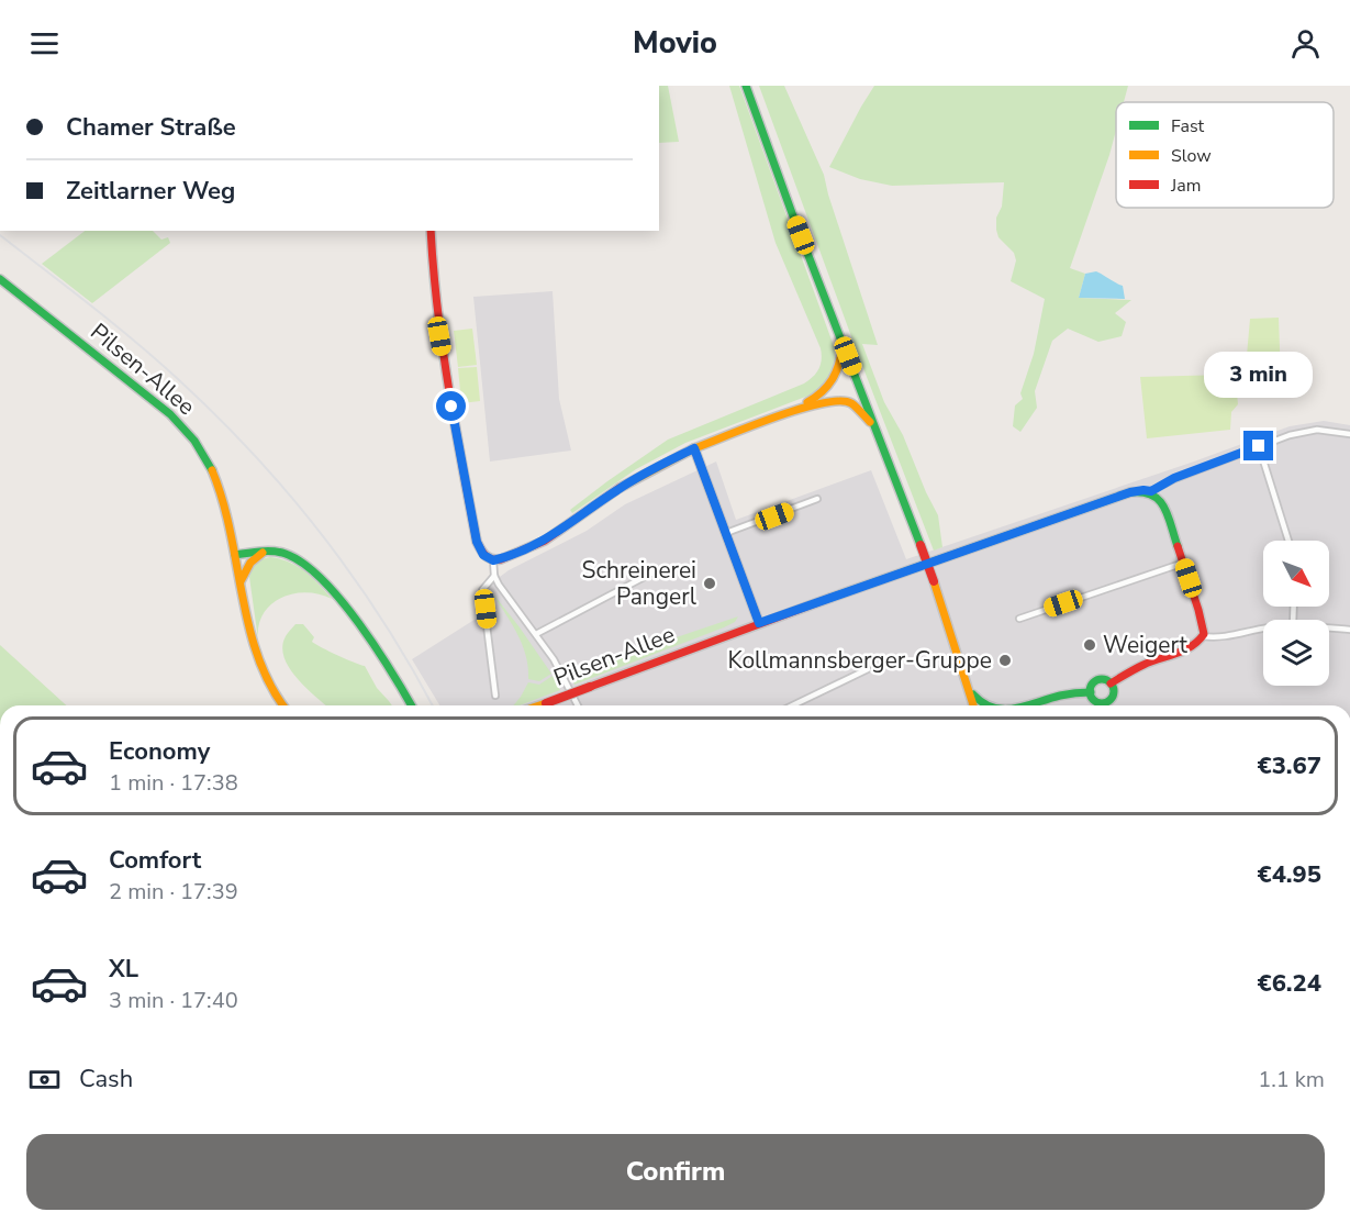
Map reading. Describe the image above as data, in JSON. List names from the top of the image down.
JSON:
{
  "streets": {
    "main road": ["Pilsen-Allee"]
  },
  "places": ["Schreinerei Pangerl", "Weigert", "Kollmannsberger-Gruppe"],
  "legend": ["Fast", "Slow", "Jam"],
  "north": "bottom right",
  "page": {
    "header": "Movio",
    "banner": ["Chamer Straße", "Zeitlarner Weg"],
    "bubble": "3 min",
    "list": [
      {
        "name": "Economy",
        "note": "1 min · 17:38",
        "value": "€3.67"
      },
      {
        "name": "Comfort",
        "note": "2 min · 17:39",
        "value": "€4.95"
      },
      {
        "name": "XL",
        "note": "3 min · 17:40",
        "value": "€6.24"
      }
    ],
    "pay": ["Cash", "1.1 km"],
    "buttons": "Confirm"
  }
}
